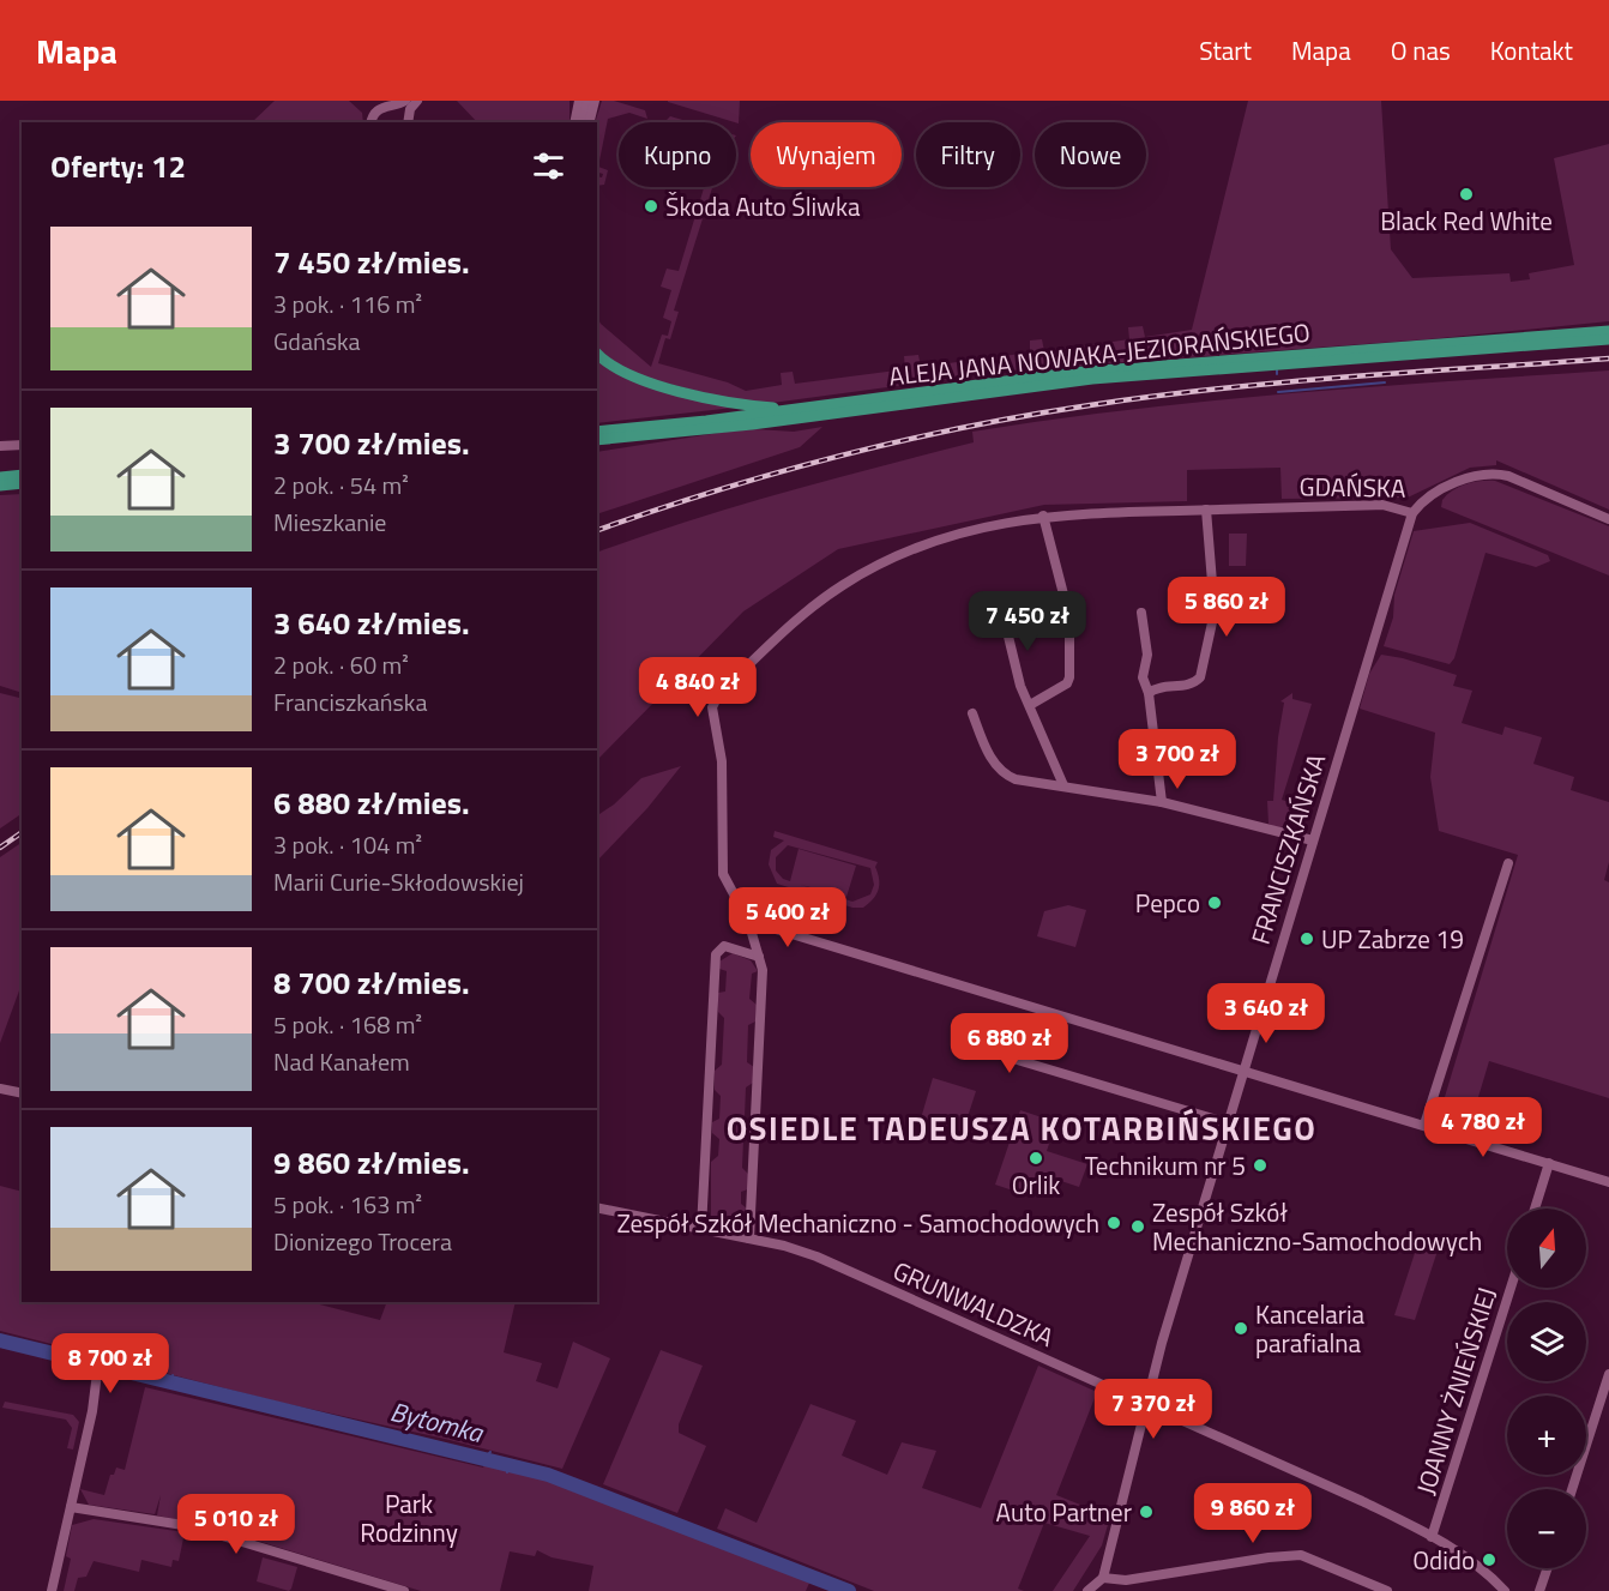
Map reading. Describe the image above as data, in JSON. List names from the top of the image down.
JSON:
{
  "streets": {
    "main road": ["ALEJA JANA NOWAKA-JEZIORAŃSKIEGO"],
    "street": [
      "GDAŃSKA",
      "FRANCISZKAŃSKA",
      "GRUNWALDZKA",
      "JOANNY ŻNIEŃSKIEJ"
    ]
  },
  "crossings": [
    ["GDAŃSKA", "FRANCISZKAŃSKA"],
    ["FRANCISZKAŃSKA", "GRUNWALDZKA"],
    ["GRUNWALDZKA", "JOANNY ŻNIEŃSKIEJ"]
  ],
  "districts": ["OSIEDLE TADEUSZA KOTARBIŃSKIEGO"],
  "water": ["Bytomka"],
  "parks": ["Park Rodzinny"],
  "places": [
    "Black Red White",
    "Škoda Auto Śliwka",
    "Pepco",
    "UP Zabrze 19",
    "Orlik",
    "Technikum nr 5",
    "Zespół Szkół Mechaniczno - Samochodowych",
    "Zespół Szkół Mechaniczno-Samochodowych",
    "Kancelaria parafialna",
    "Auto Partner",
    "Odido"
  ],
  "north": "top",
  "page": {
    "header": "Mapa",
    "nav": [
      "Start",
      "Mapa",
      "O nas",
      "Kontakt"
    ],
    "chip": [
      "Kupno",
      "Wynajem",
      "Filtry",
      "Nowe"
    ],
    "heading": "Oferty: 12",
    "list": [
      {
        "name": "7 450 zł/mies.",
        "note": "3 pok. · 116 m² · Gdańska"
      },
      {
        "name": "3 700 zł/mies.",
        "note": "2 pok. · 54 m² · Mieszkanie"
      },
      {
        "name": "3 640 zł/mies.",
        "note": "2 pok. · 60 m² · Franciszkańska"
      },
      {
        "name": "6 880 zł/mies.",
        "note": "3 pok. · 104 m² · Marii Curie-Skłodowskiej"
      },
      {
        "name": "8 700 zł/mies.",
        "note": "5 pok. · 168 m² · Nad Kanałem"
      },
      {
        "name": "9 860 zł/mies.",
        "note": "5 pok. · 163 m² · Dionizego Trocera"
      }
    ],
    "price": [
      "5 860 zł",
      "7 450 zł",
      "4 840 zł",
      "3 700 zł",
      "5 400 zł",
      "3 640 zł",
      "6 880 zł",
      "4 780 zł",
      "8 700 zł",
      "7 370 zł",
      "9 860 zł",
      "5 010 zł"
    ],
    "map_buttons": ["+", "−"]
  }
}
